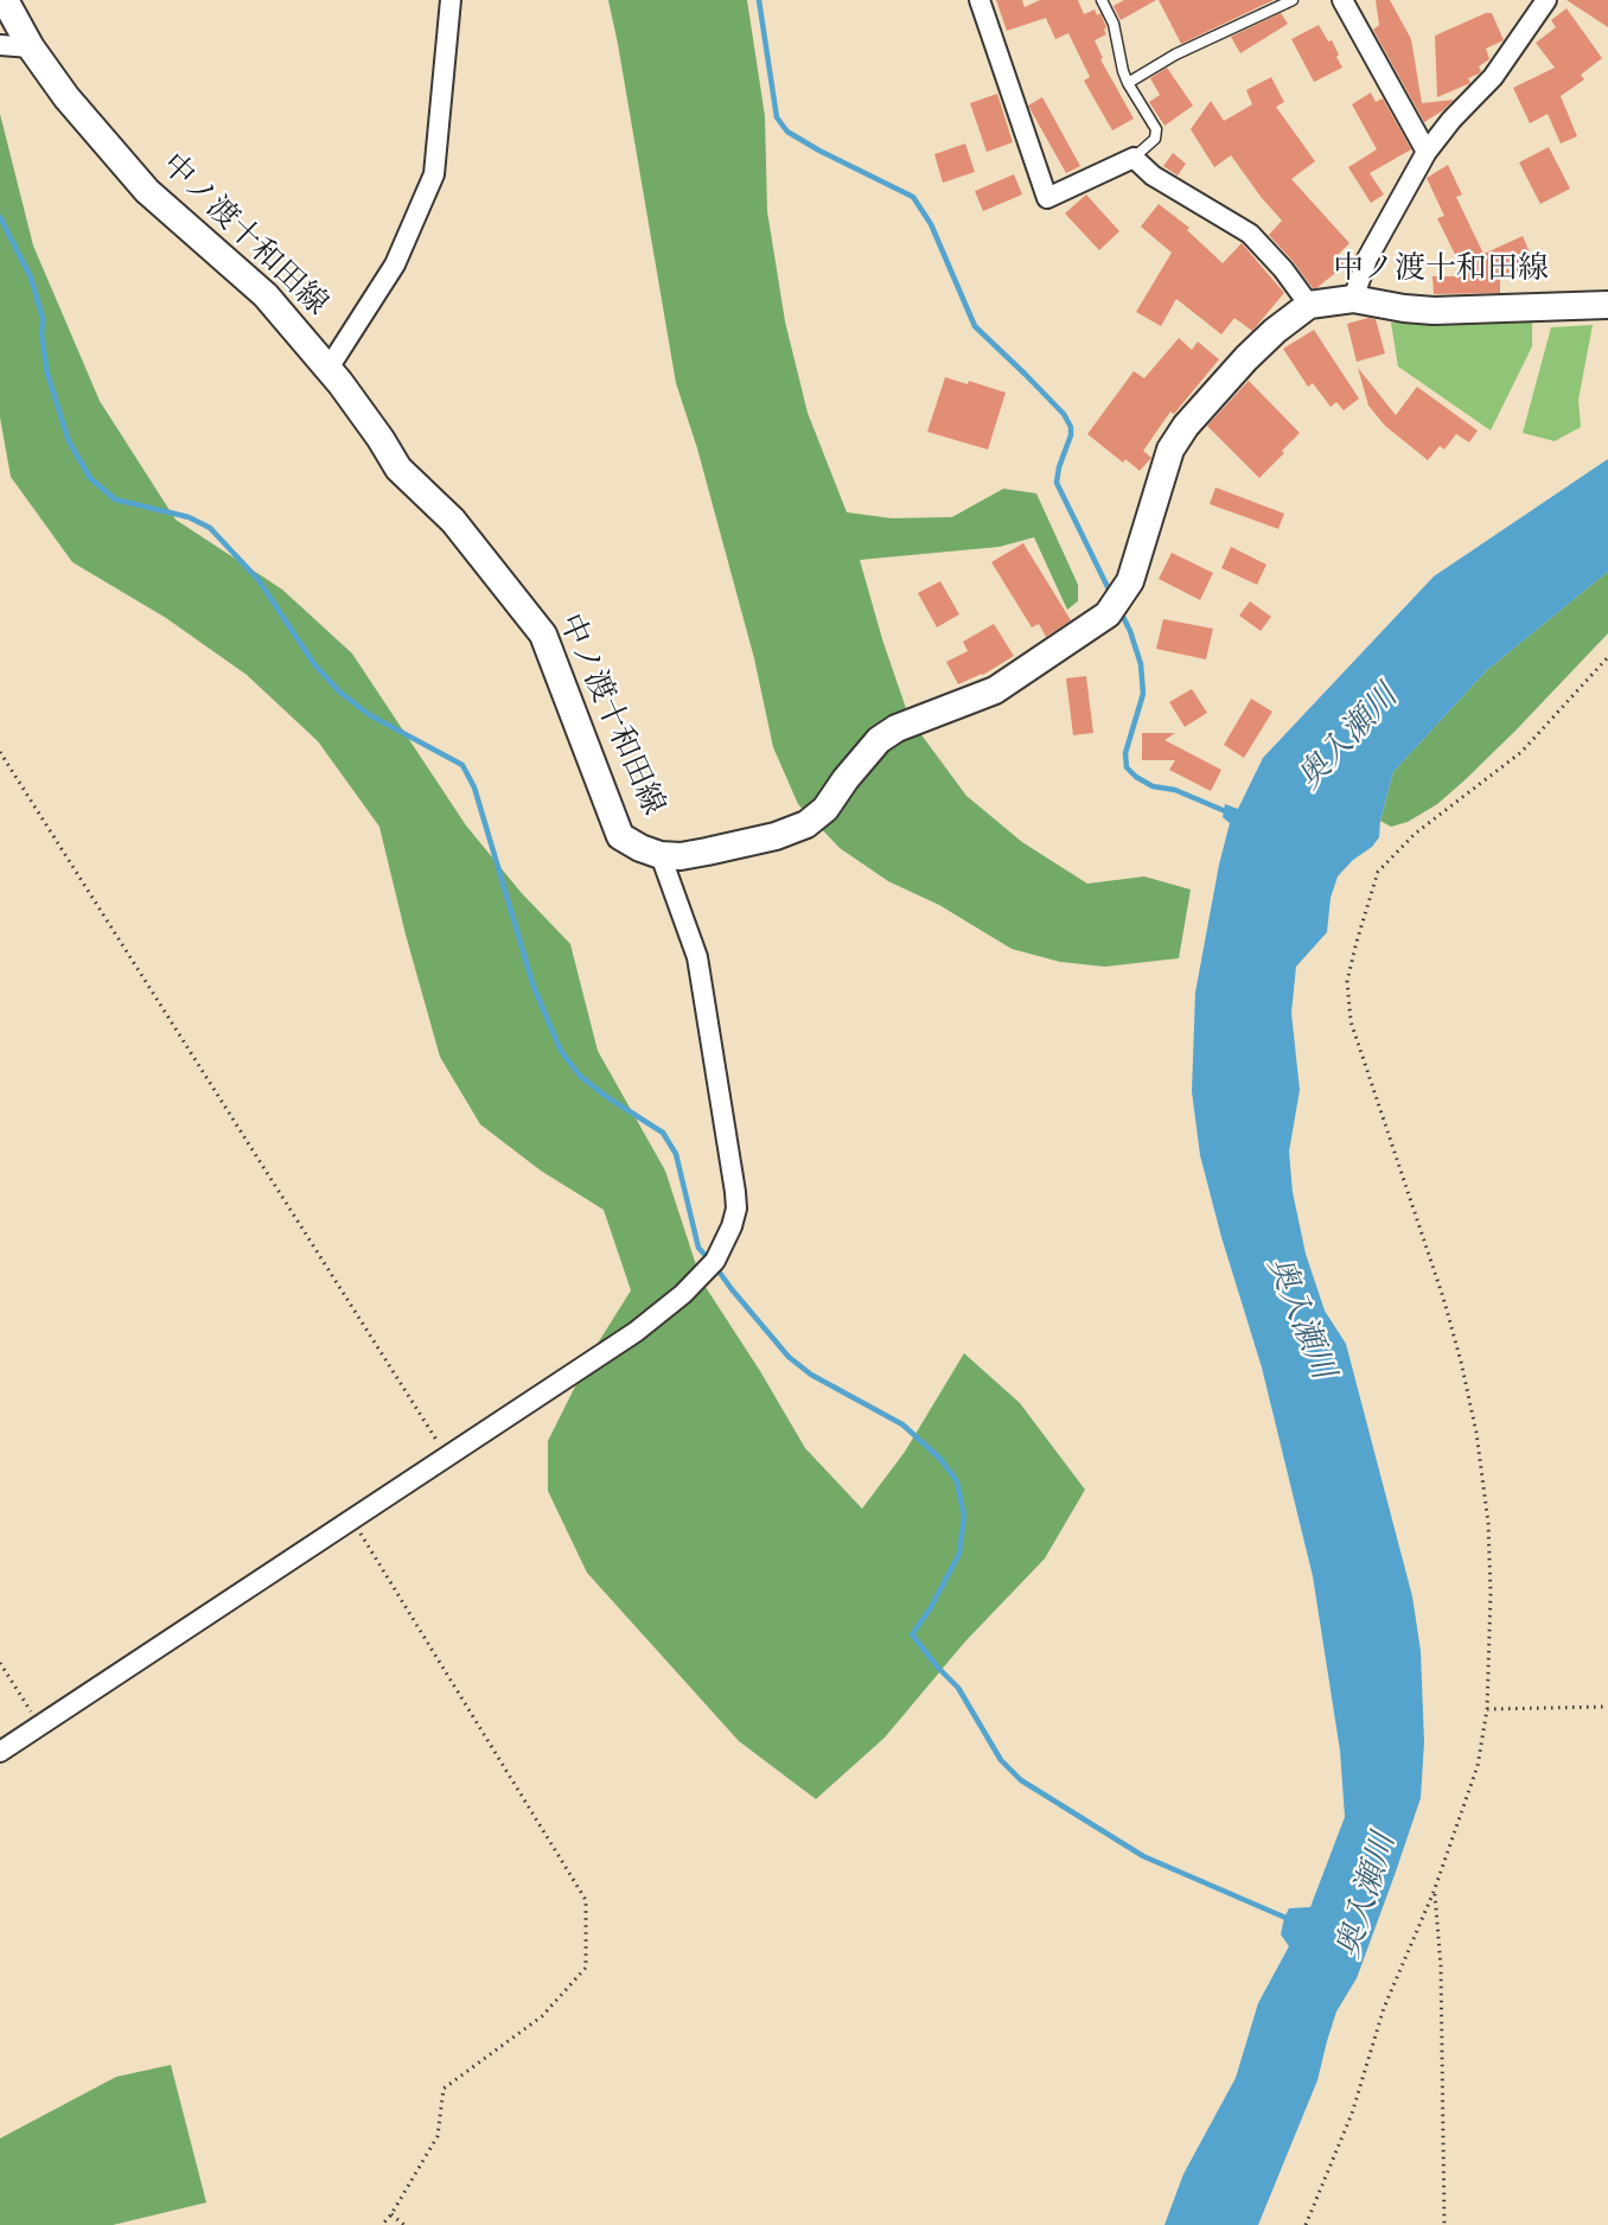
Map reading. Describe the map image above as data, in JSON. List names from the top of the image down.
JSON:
{
  "streets": {
    "main road": ["中ノ渡十和田線"]
  },
  "water": ["奥入瀬川"]
}
